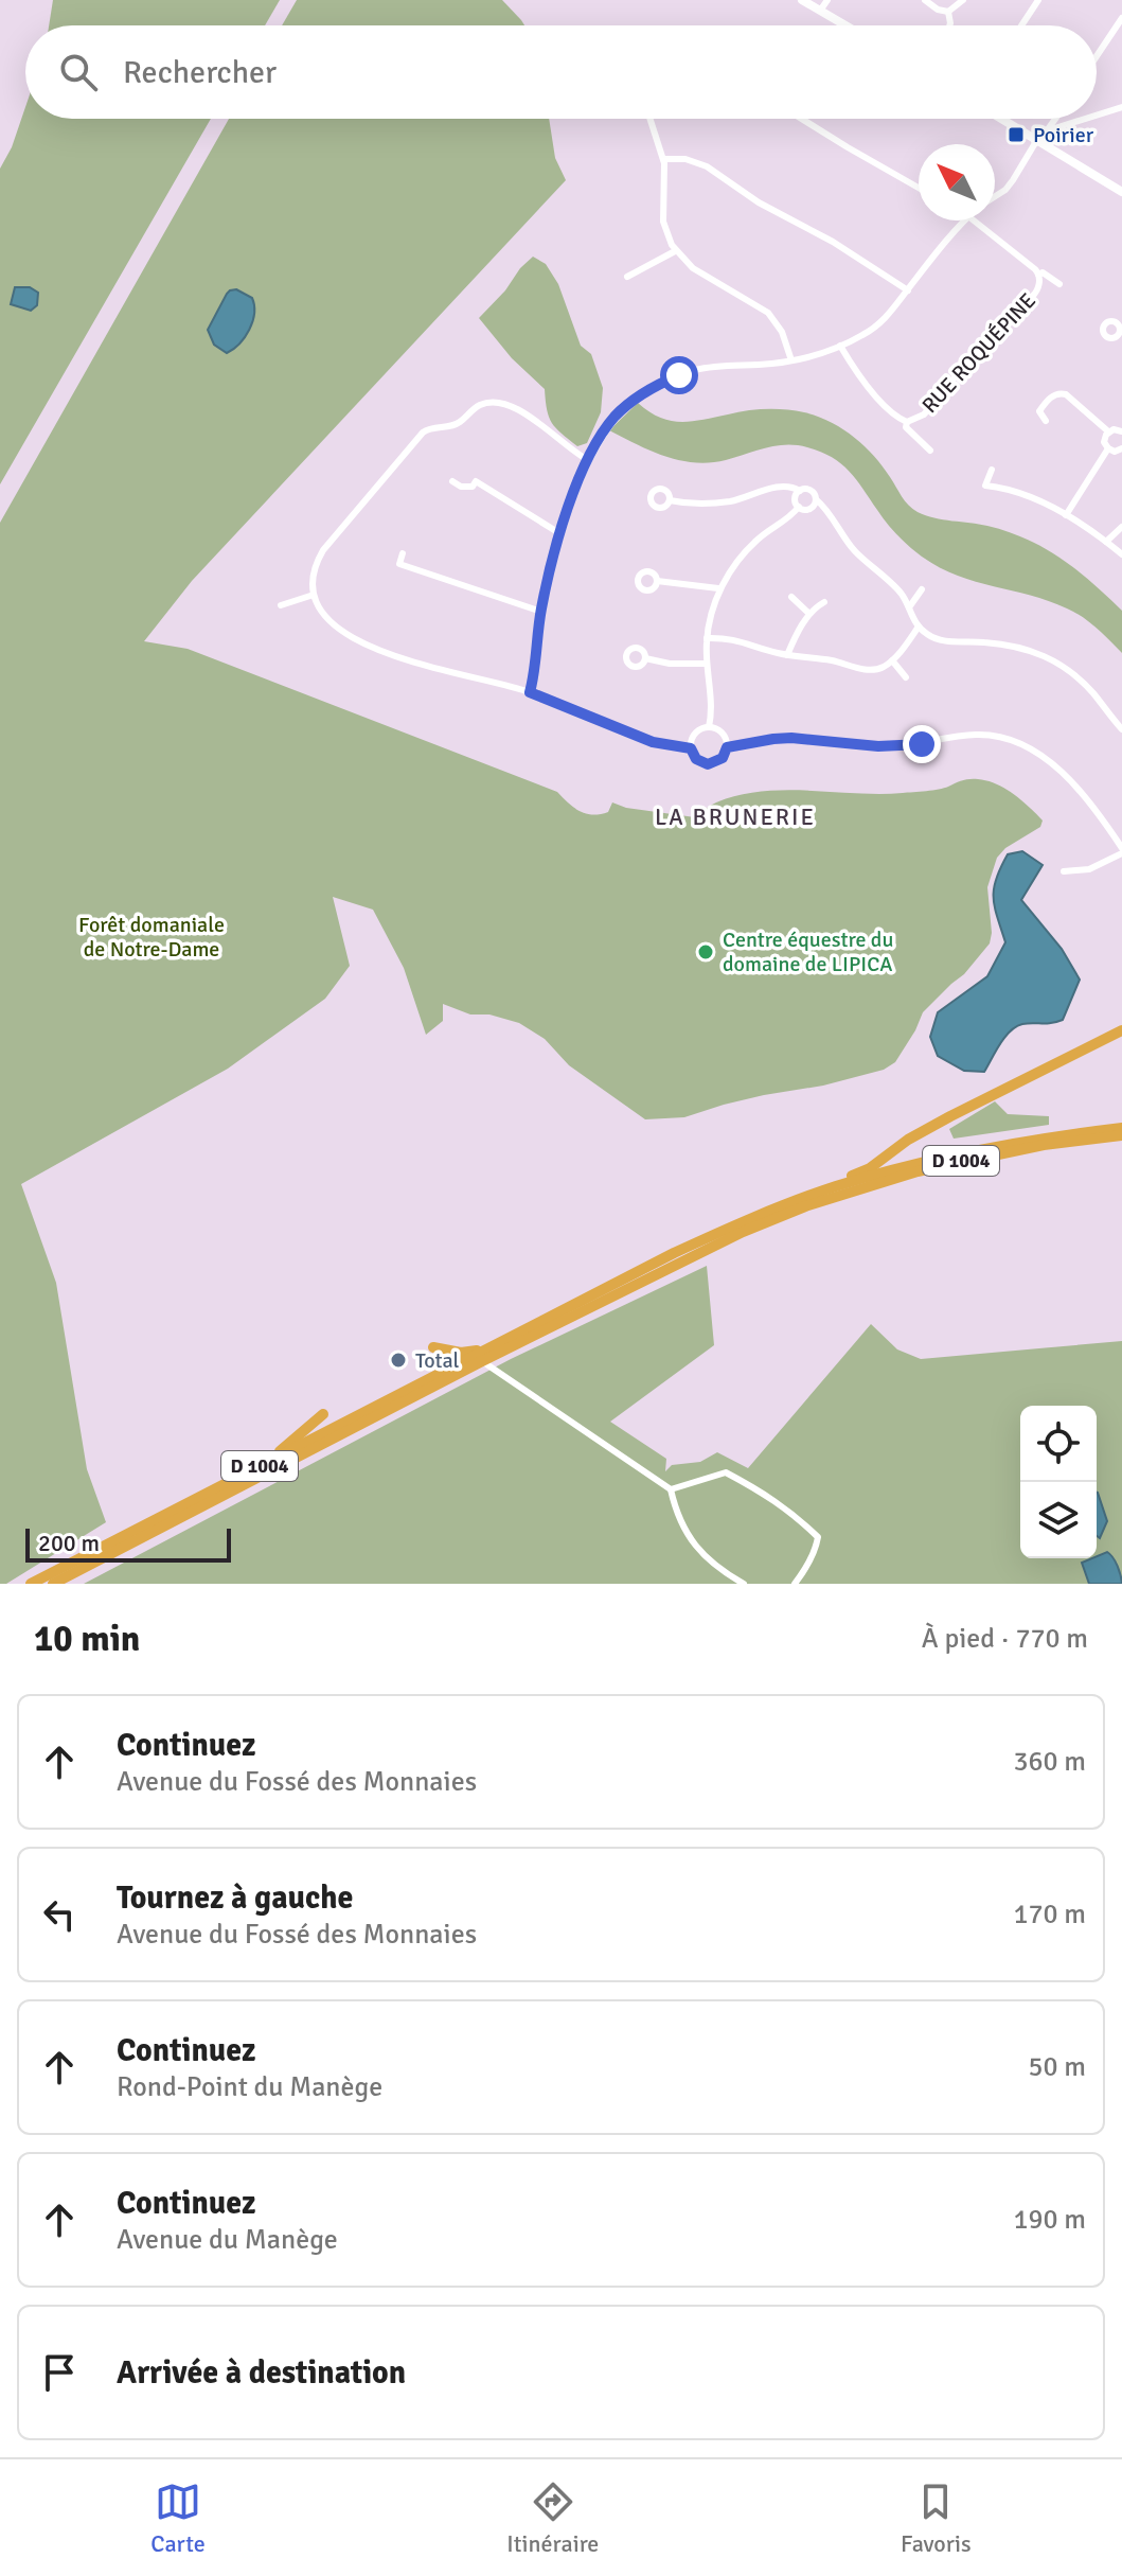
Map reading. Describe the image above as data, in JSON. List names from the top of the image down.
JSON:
{
  "streets": {
    "highway": ["D 1004"],
    "street": ["RUE ROQUÉPINE"]
  },
  "districts": ["LA BRUNERIE"],
  "parks": ["Forêt domaniale de Notre-Dame"],
  "places": {
    "transit": ["Poirier"],
    "other": ["Centre équestre du domaine de LIPICA", "Total"]
  },
  "scale_bar": "200 m",
  "north": "top left",
  "page": {
    "search": "Rechercher",
    "scale": "200 m",
    "heading": ["10 min", "À pied · 770 m"],
    "list": [
      ["Continuez", "Avenue du Fossé des Monnaies", "360 m"],
      ["Tournez à gauche", "Avenue du Fossé des Monnaies", "170 m"],
      ["Continuez", "Rond-Point du Manège", "50 m"],
      ["Continuez", "Avenue du Manège", "190 m"],
      "Arrivée à destination"
    ],
    "nav": ["Carte", "Itinéraire", "Favoris"]
  }
}
